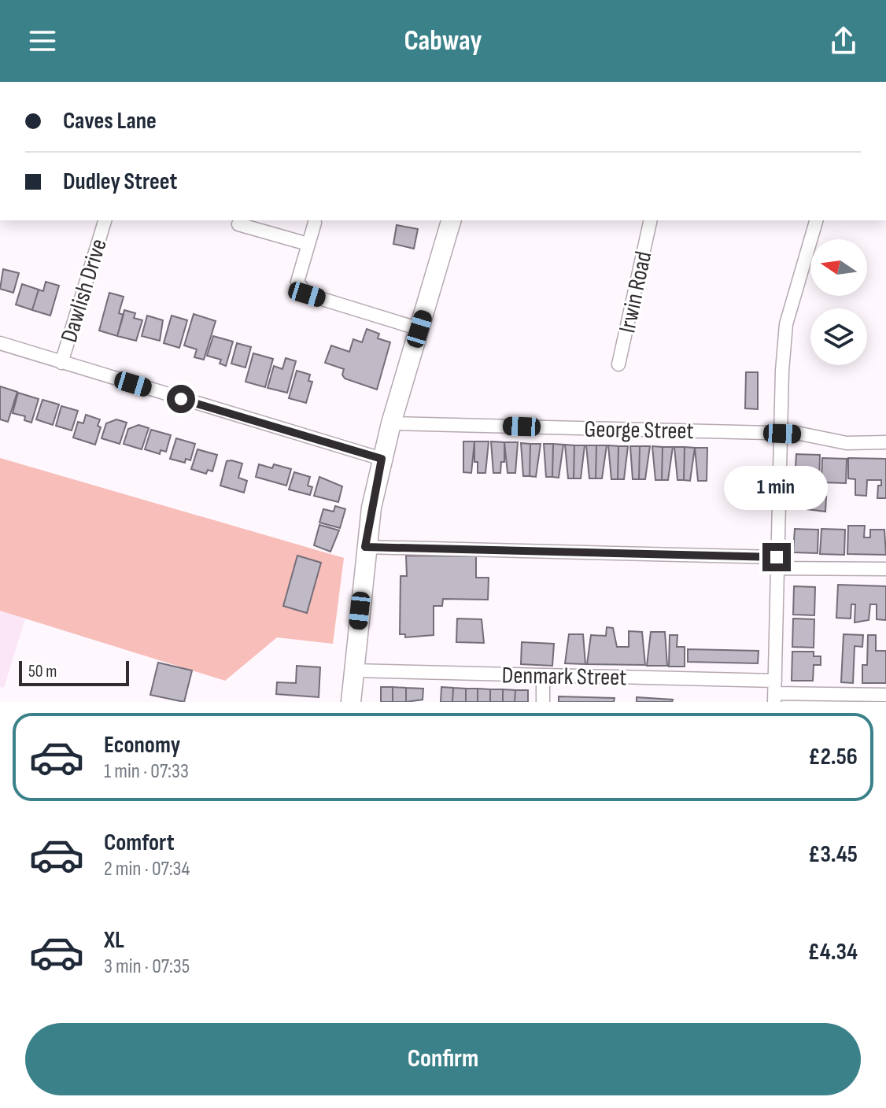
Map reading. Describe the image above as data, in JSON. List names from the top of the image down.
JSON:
{
  "streets": {
    "street": [
      "Dawlish Drive",
      "Irwin Road",
      "George Street",
      "Denmark Street"
    ]
  },
  "scale_bar": "50 m",
  "north": "left",
  "page": {
    "header": "Cabway",
    "banner": ["Caves Lane", "Dudley Street"],
    "bubble": "1 min",
    "scale": "50 m",
    "list": [
      {
        "name": "Economy",
        "note": "1 min · 07:33",
        "value": "£2.56"
      },
      {
        "name": "Comfort",
        "note": "2 min · 07:34",
        "value": "£3.45"
      },
      {
        "name": "XL",
        "note": "3 min · 07:35",
        "value": "£4.34"
      }
    ],
    "buttons": "Confirm"
  }
}
